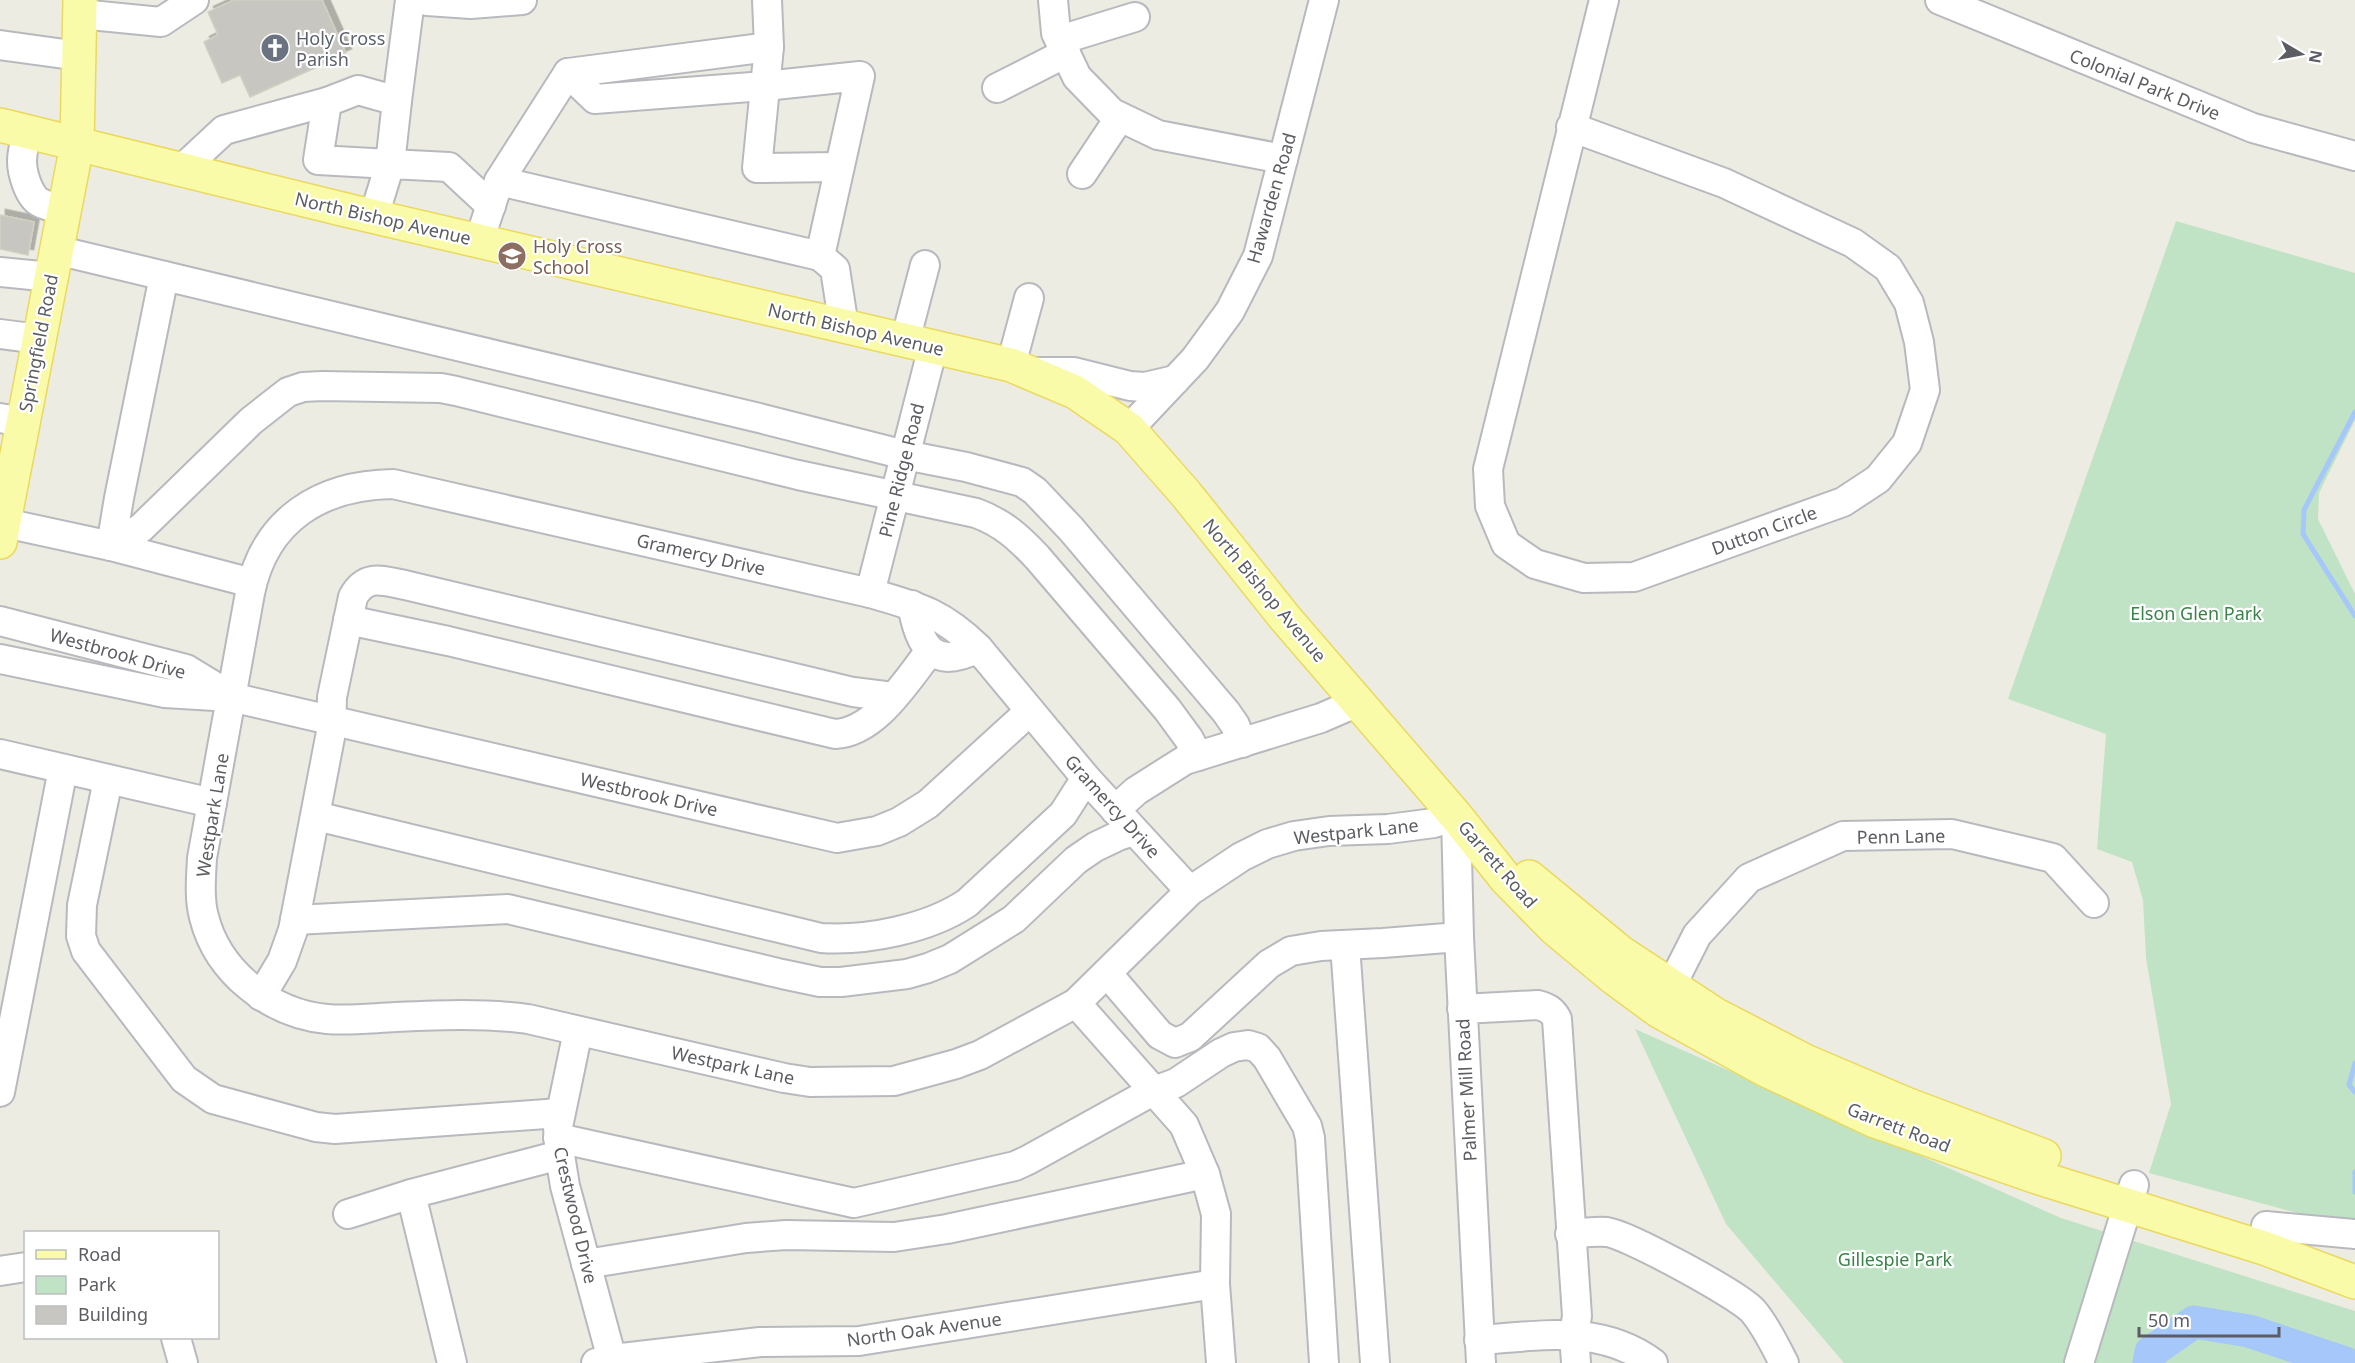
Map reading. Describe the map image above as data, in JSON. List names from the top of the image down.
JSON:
{
  "streets": {
    "main road": ["North Bishop Avenue", "Springfield Road", "Garrett Road"],
    "street": [
      "Colonial Park Drive",
      "Hawarden Road",
      "Pine Ridge Road",
      "Dutton Circle",
      "Gramercy Drive",
      "Westbrook Drive",
      "Westpark Lane",
      "Penn Lane",
      "Palmer Mill Road",
      "Crestwood Drive",
      "North Oak Avenue"
    ]
  },
  "crossings": [
    ["Hawarden Road", "North Bishop Avenue"],
    ["North Bishop Avenue", "Springfield Road"],
    ["North Bishop Avenue", "Pine Ridge Road"],
    ["North Bishop Avenue", "Westpark Lane"],
    ["North Bishop Avenue", "Garrett Road"],
    ["North Bishop Avenue", "Palmer Mill Road"],
    ["Pine Ridge Road", "Gramercy Drive"],
    ["Gramercy Drive", "Westbrook Drive"],
    ["Gramercy Drive", "Westpark Lane"],
    ["Westbrook Drive", "Westpark Lane"],
    ["Westpark Lane", "Garrett Road"],
    ["Westpark Lane", "Palmer Mill Road"],
    ["Westpark Lane", "Crestwood Drive"],
    ["Penn Lane", "Garrett Road"],
    ["Garrett Road", "Palmer Mill Road"],
    ["Crestwood Drive", "North Oak Avenue"]
  ],
  "parks": ["Elson Glen Park", "Gillespie Park"],
  "places": {
    "church": ["Holy Cross Parish"],
    "school or university": ["Holy Cross School"]
  },
  "legend": ["Road", "Park", "Building"],
  "scale_bar": "50 m",
  "north": "right"
}
